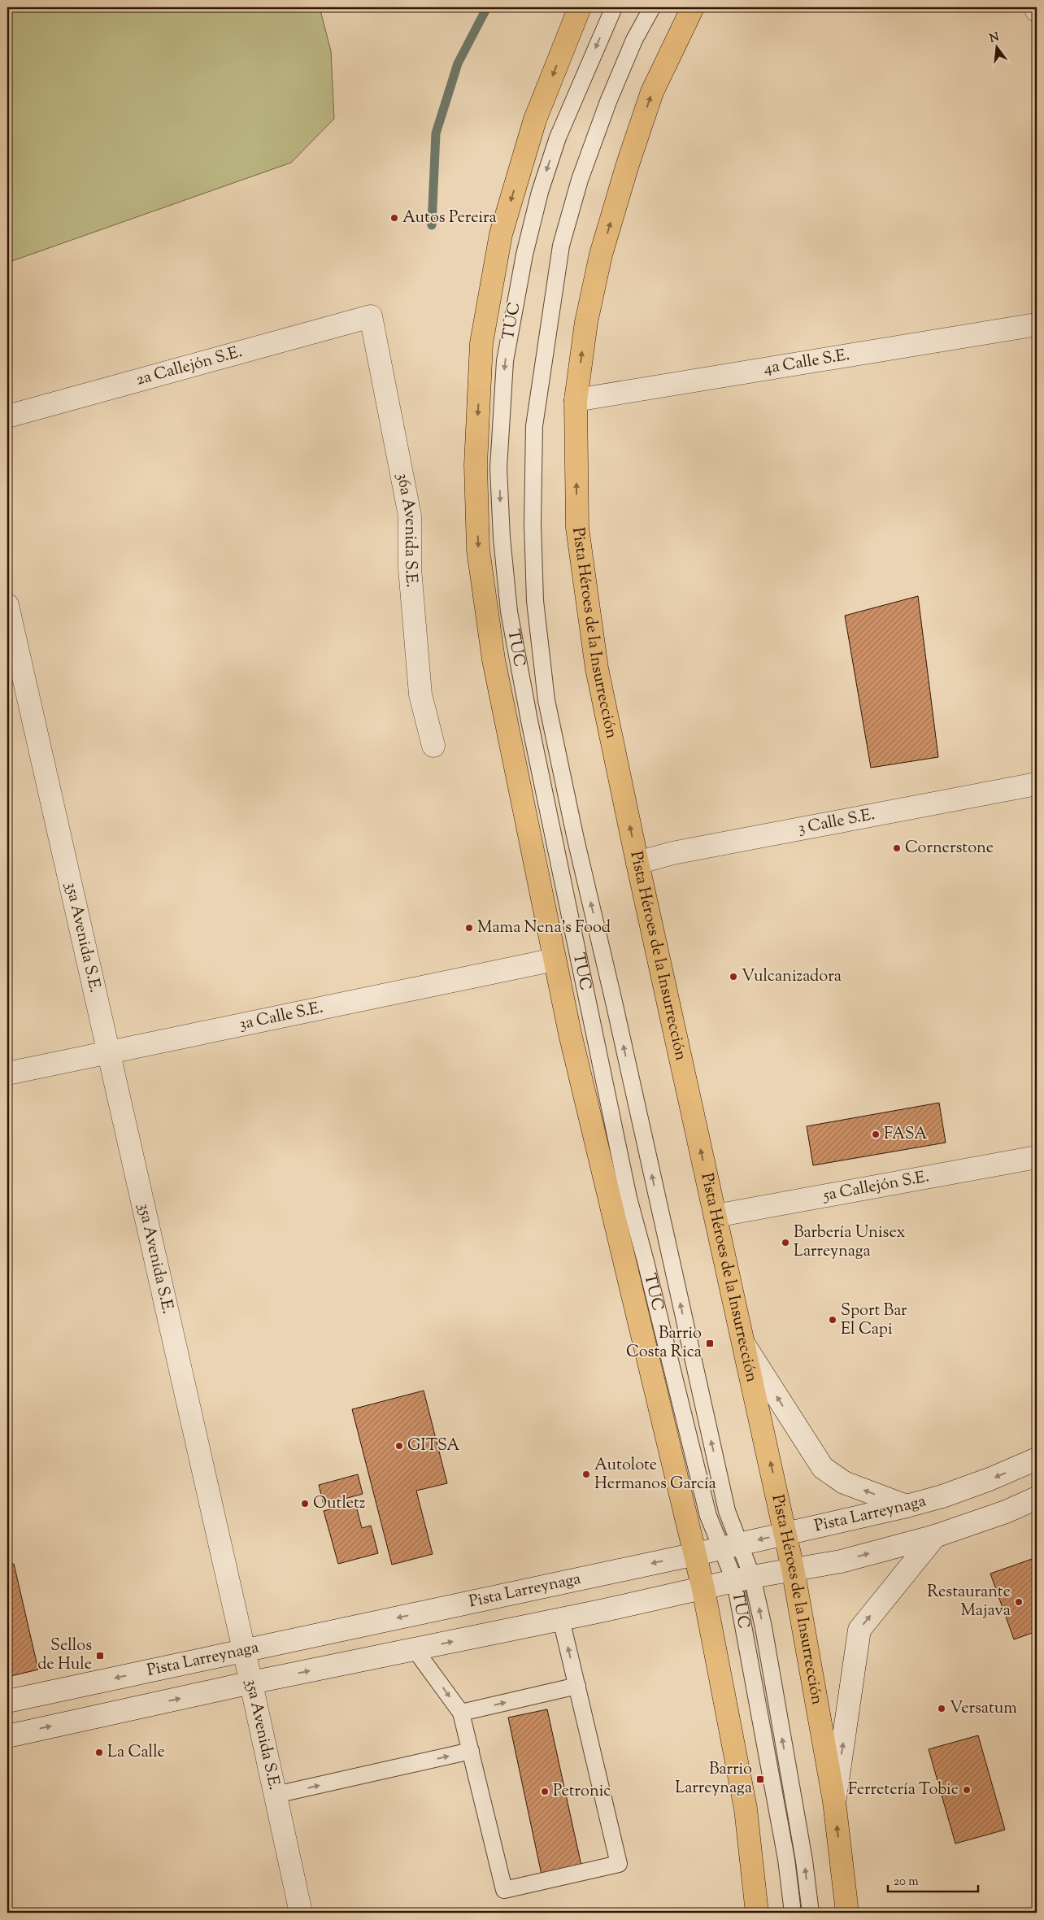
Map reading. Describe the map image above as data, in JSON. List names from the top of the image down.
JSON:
{
  "streets": {
    "main road": ["Pista Héroes de la Insurrección"],
    "street": [
      "4a Calle S.E.",
      "2a Callejón S.E.",
      "36a Avenida S.E.",
      "3 Calle S.E.",
      "35a Avenida S.E.",
      "3a Calle S.E.",
      "5a Callejón S.E.",
      "Pista Larreynaga"
    ],
    "lane": ["TUC"]
  },
  "crossings": [
    ["TUC", "Pista Larreynaga"],
    ["4a Calle S.E.", "Pista Héroes de la Insurrección"],
    ["2a Callejón S.E.", "36a Avenida S.E."],
    ["Pista Héroes de la Insurrección", "3 Calle S.E."],
    ["Pista Héroes de la Insurrección", "5a Callejón S.E."],
    ["Pista Héroes de la Insurrección", "Pista Larreynaga"],
    ["35a Avenida S.E.", "3a Calle S.E."],
    ["35a Avenida S.E.", "Pista Larreynaga"]
  ],
  "places": {
    "other": [
      "Autos Pereira",
      "Cornerstone",
      "Mama Nena's Food",
      "Vulcanizadora",
      "FASA",
      "Barbería Unisex Larreynaga",
      "Sport Bar El Capi",
      "GITSA",
      "Autolote Hermanos García",
      "Outletz",
      "Restaurante Majava",
      "Versatum",
      "La Calle",
      "Ferretería Tobie",
      "Petronic"
    ],
    "transit": ["Barrio Costa Rica", "Sellos de Hule", "Barrio Larreynaga"]
  },
  "scale_bar": "20 m",
  "north": "top"
}
